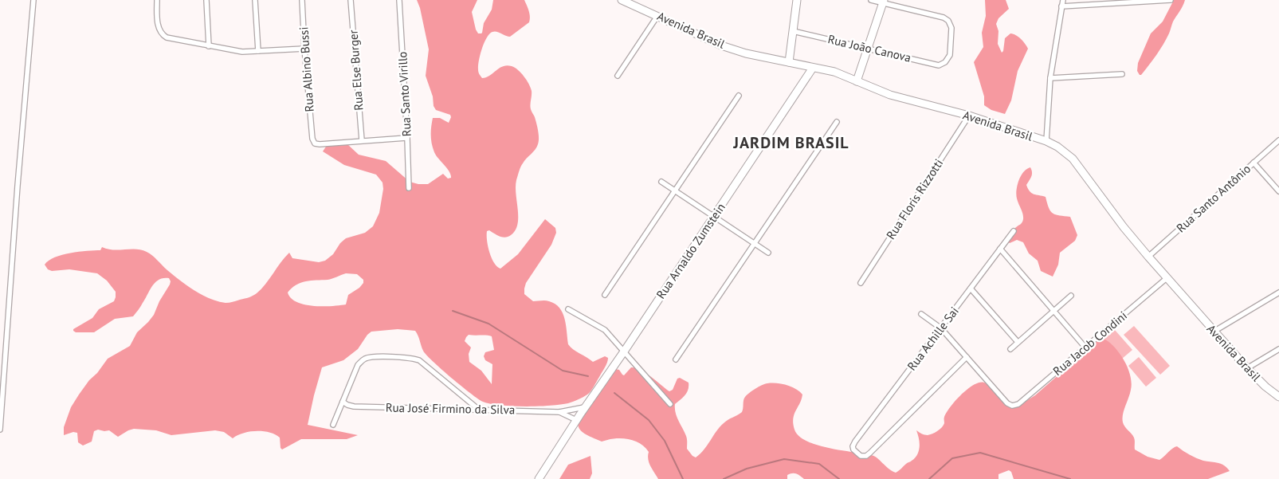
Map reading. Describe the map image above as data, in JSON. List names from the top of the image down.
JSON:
{
  "streets": {
    "main road": ["Avenida Brasil", "Rua Arnaldo Zumstein"],
    "street": [
      "Rua João Canova",
      "Rua Albino Bussi",
      "Rua Else Burger",
      "Rua Santo Virillo",
      "Rua Santo Antônio",
      "Rua Floris Rizzotti",
      "Rua Achille Sai",
      "Rua Jacob Condini",
      "Rua José Firmino da Silva"
    ]
  },
  "crossings": [
    ["Avenida Brasil", "Rua Santo Antônio"],
    ["Avenida Brasil", "Rua Floris Rizzotti"],
    ["Avenida Brasil", "Rua Arnaldo Zumstein"],
    ["Avenida Brasil", "Rua Jacob Condini"],
    ["Rua Albino Bussi", "Rua Else Burger"],
    ["Rua Arnaldo Zumstein", "Rua José Firmino da Silva"],
    ["Rua Achille Sai", "Rua Jacob Condini"]
  ],
  "districts": ["JARDIM BRASIL"]
}
